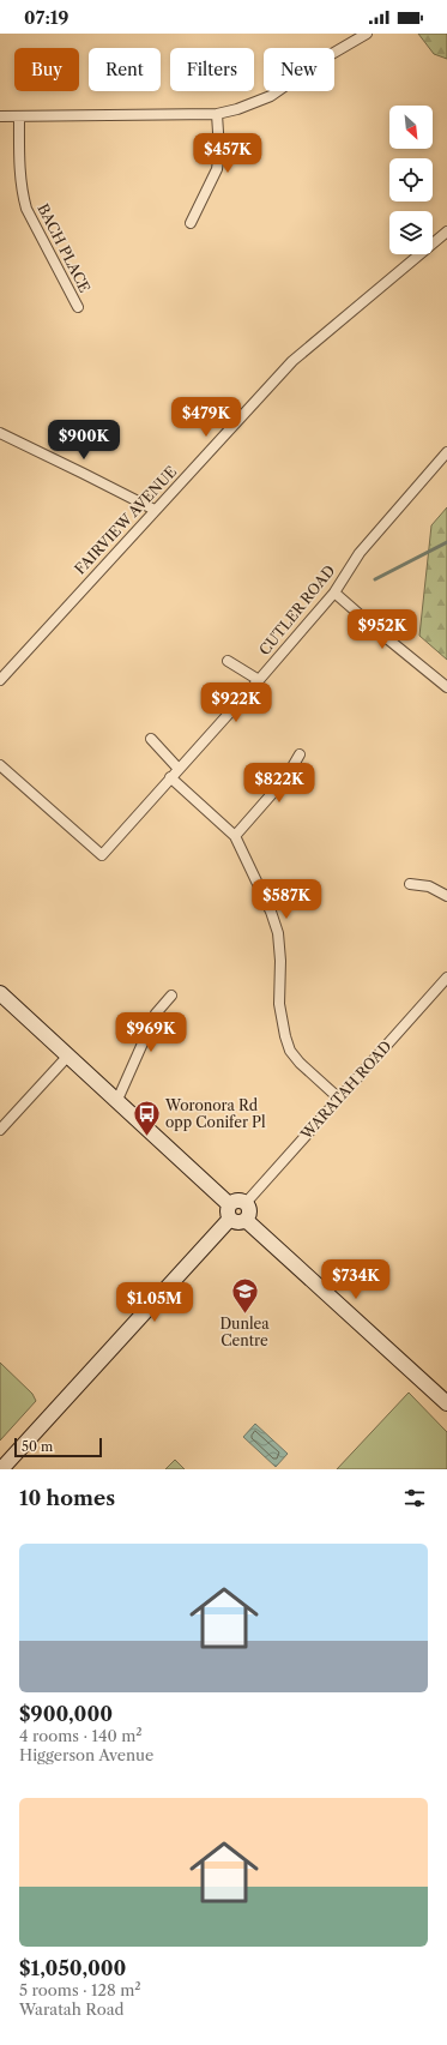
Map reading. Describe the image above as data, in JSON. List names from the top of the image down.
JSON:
{
  "streets": {
    "street": [
      "BACH PLACE",
      "FAIRVIEW AVENUE",
      "CUTLER ROAD",
      "WARATAH ROAD"
    ]
  },
  "places": {
    "bus stop": ["Woronora Rd opp Conifer Pl"],
    "school or university": ["Dunlea Centre"]
  },
  "scale_bar": "50 m",
  "north": "bottom right",
  "page": {
    "status": "07:19",
    "chip": [
      "Buy",
      "Rent",
      "Filters",
      "New"
    ],
    "price": [
      "$457K",
      "$479K",
      "$900K",
      "$952K",
      "$922K",
      "$822K",
      "$587K",
      "$969K",
      "$734K",
      "$1.05M"
    ],
    "scale": "50 m",
    "heading": "10 homes",
    "list": [
      {
        "name": "$900,000",
        "note": "4 rooms · 140 m² · Higgerson Avenue"
      },
      {
        "name": "$1,050,000",
        "note": "5 rooms · 128 m² · Waratah Road"
      }
    ]
  }
}
